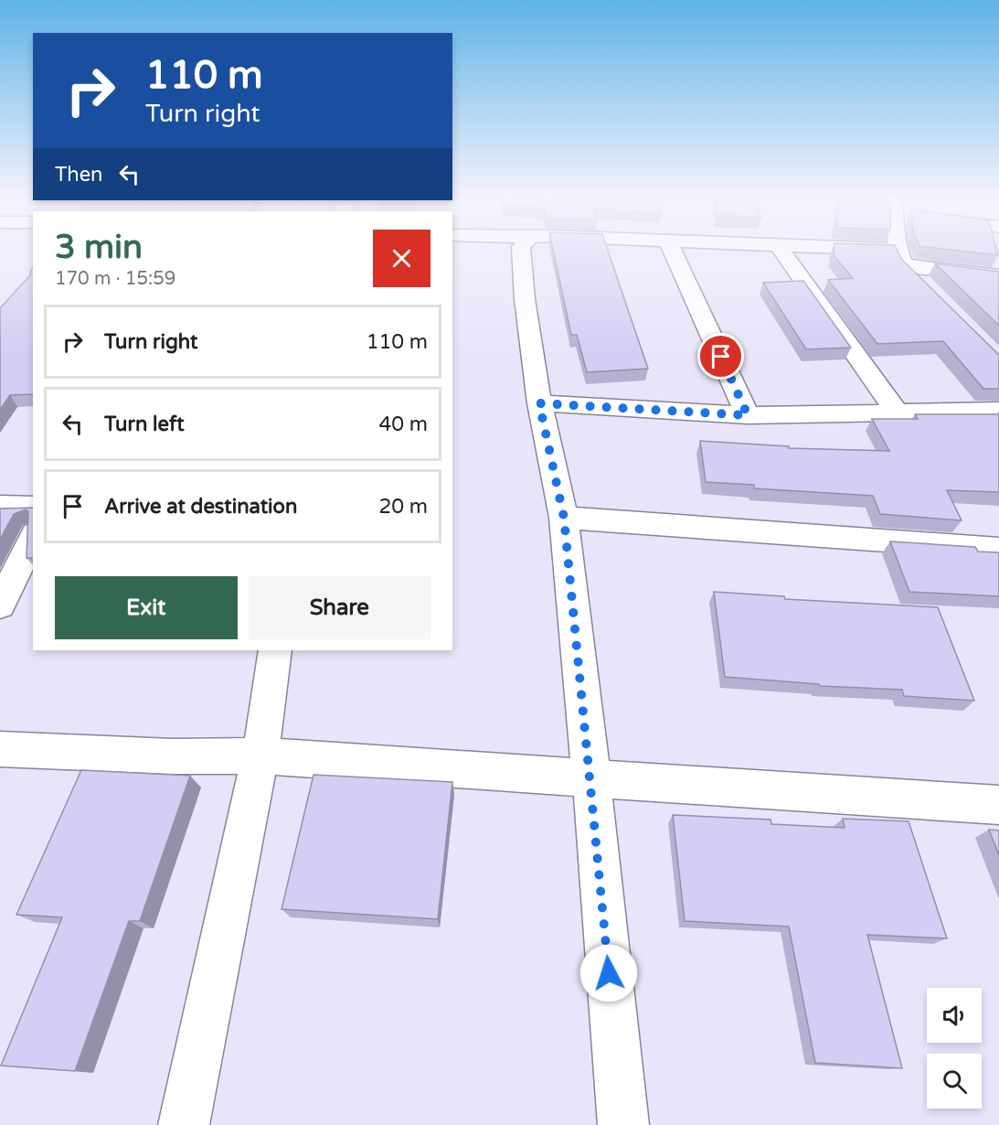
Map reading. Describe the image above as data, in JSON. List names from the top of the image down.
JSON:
{
  "page": {
    "turn": ["110 m", "Turn right"],
    "then": "Then",
    "heading": ["3 min", "170 m · 15:59"],
    "list": [
      {
        "name": "Turn right",
        "value": "110 m"
      },
      {
        "name": "Turn left",
        "value": "40 m"
      },
      {
        "name": "Arrive at destination",
        "value": "20 m"
      }
    ],
    "buttons": ["Exit", "Share"]
  }
}
